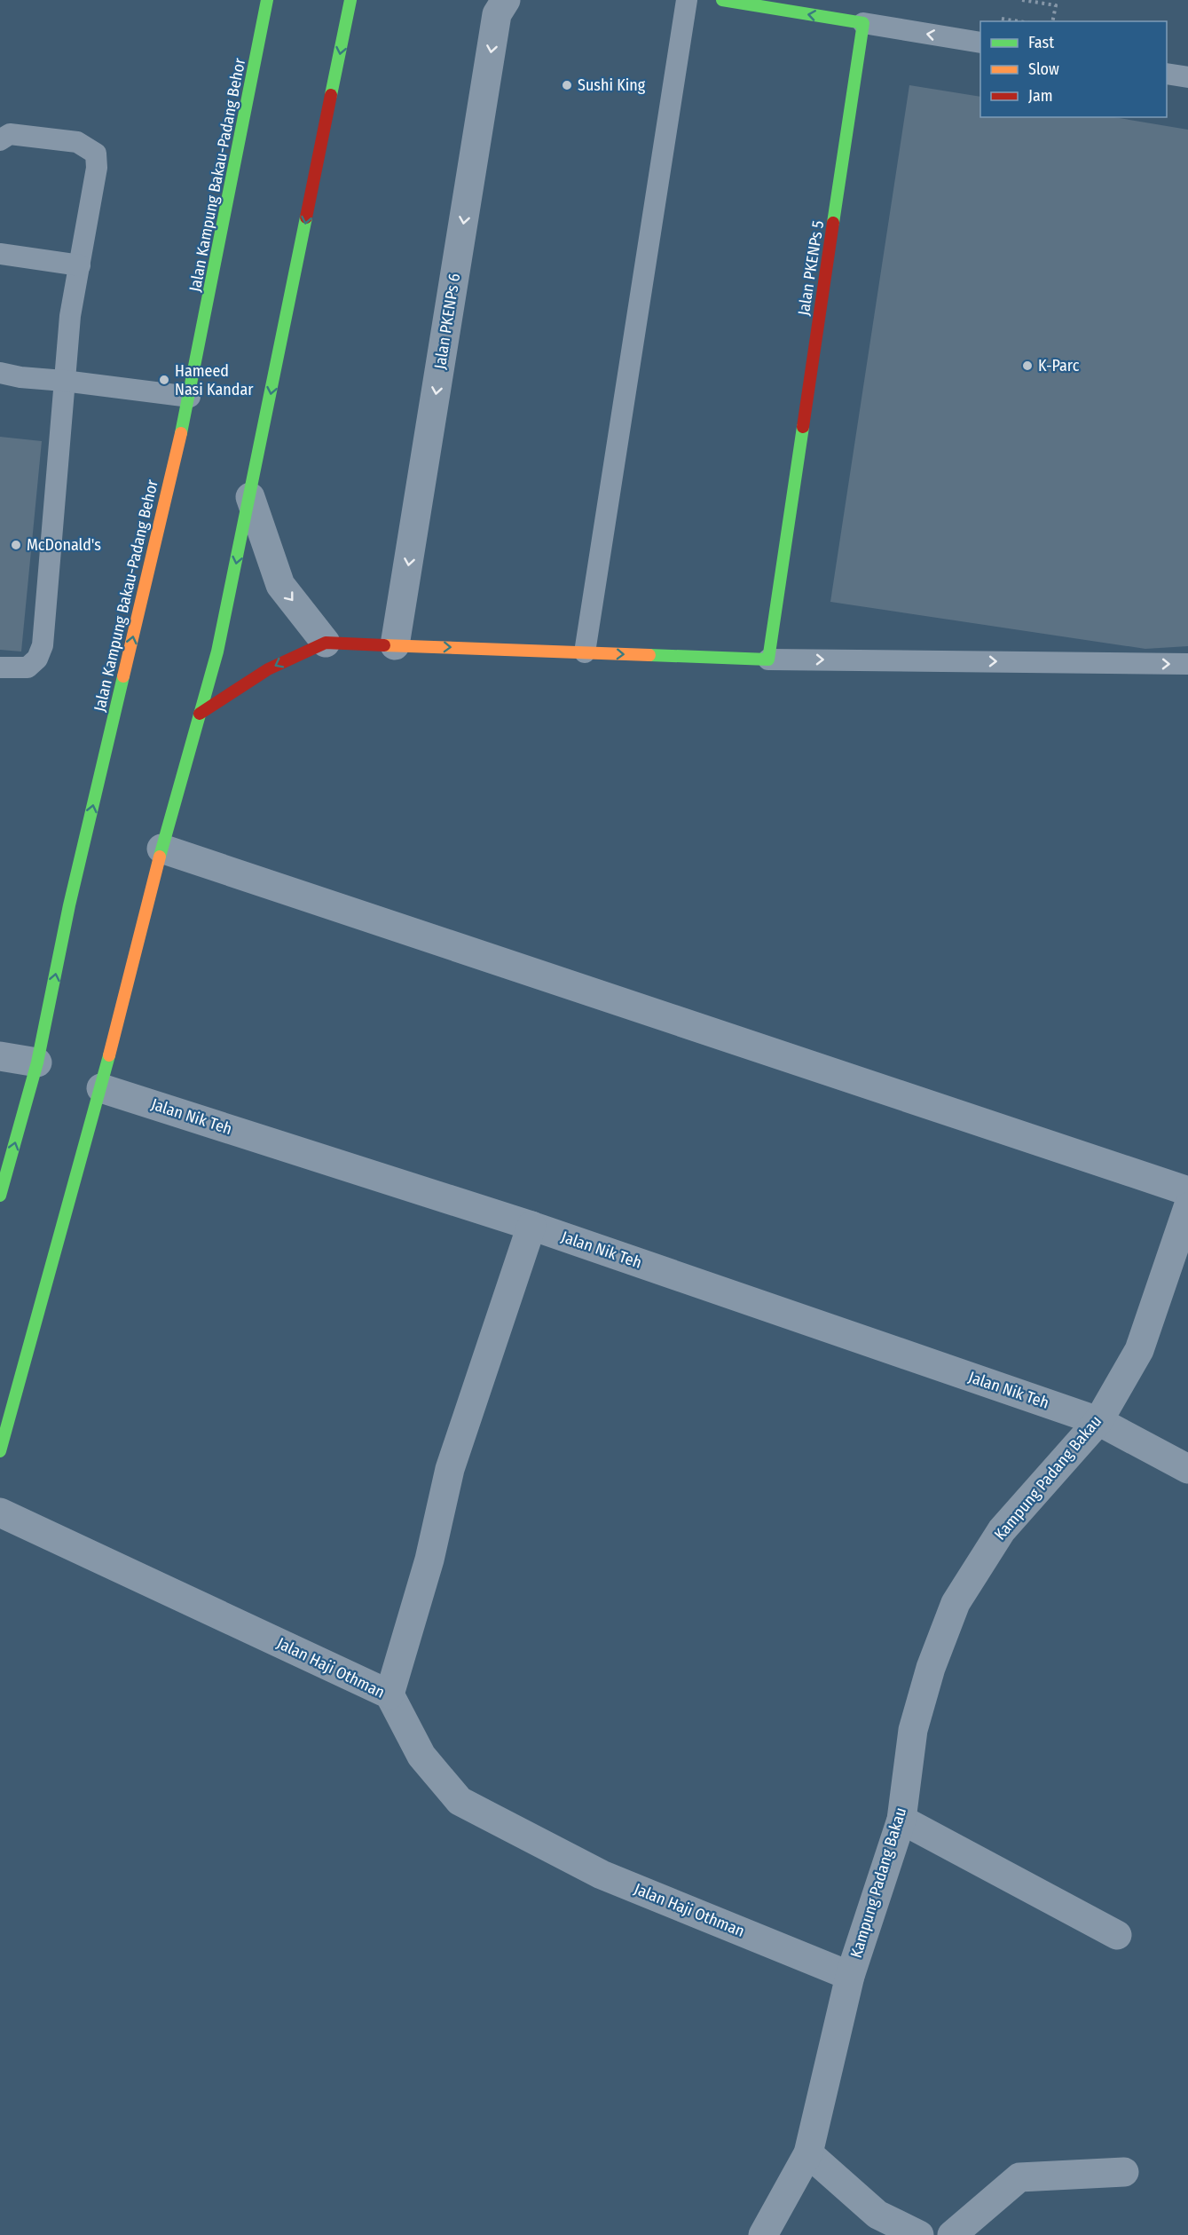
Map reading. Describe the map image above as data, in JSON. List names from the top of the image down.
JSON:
{
  "streets": {
    "street": [
      "Jalan Kampung Bakau-Padang Behor",
      "Jalan PKENPs 5",
      "Jalan PKENPs 6",
      "Jalan Nik Teh",
      "Kampung Padang Bakau",
      "Jalan Haji Othman"
    ]
  },
  "crossings": [
    ["Jalan Nik Teh", "Kampung Padang Bakau"],
    ["Kampung Padang Bakau", "Jalan Haji Othman"]
  ],
  "places": [
    "Sushi King",
    "K-Parc",
    "Hameed Nasi Kandar",
    "McDonald's"
  ],
  "legend": ["Fast", "Slow", "Jam"]
}
